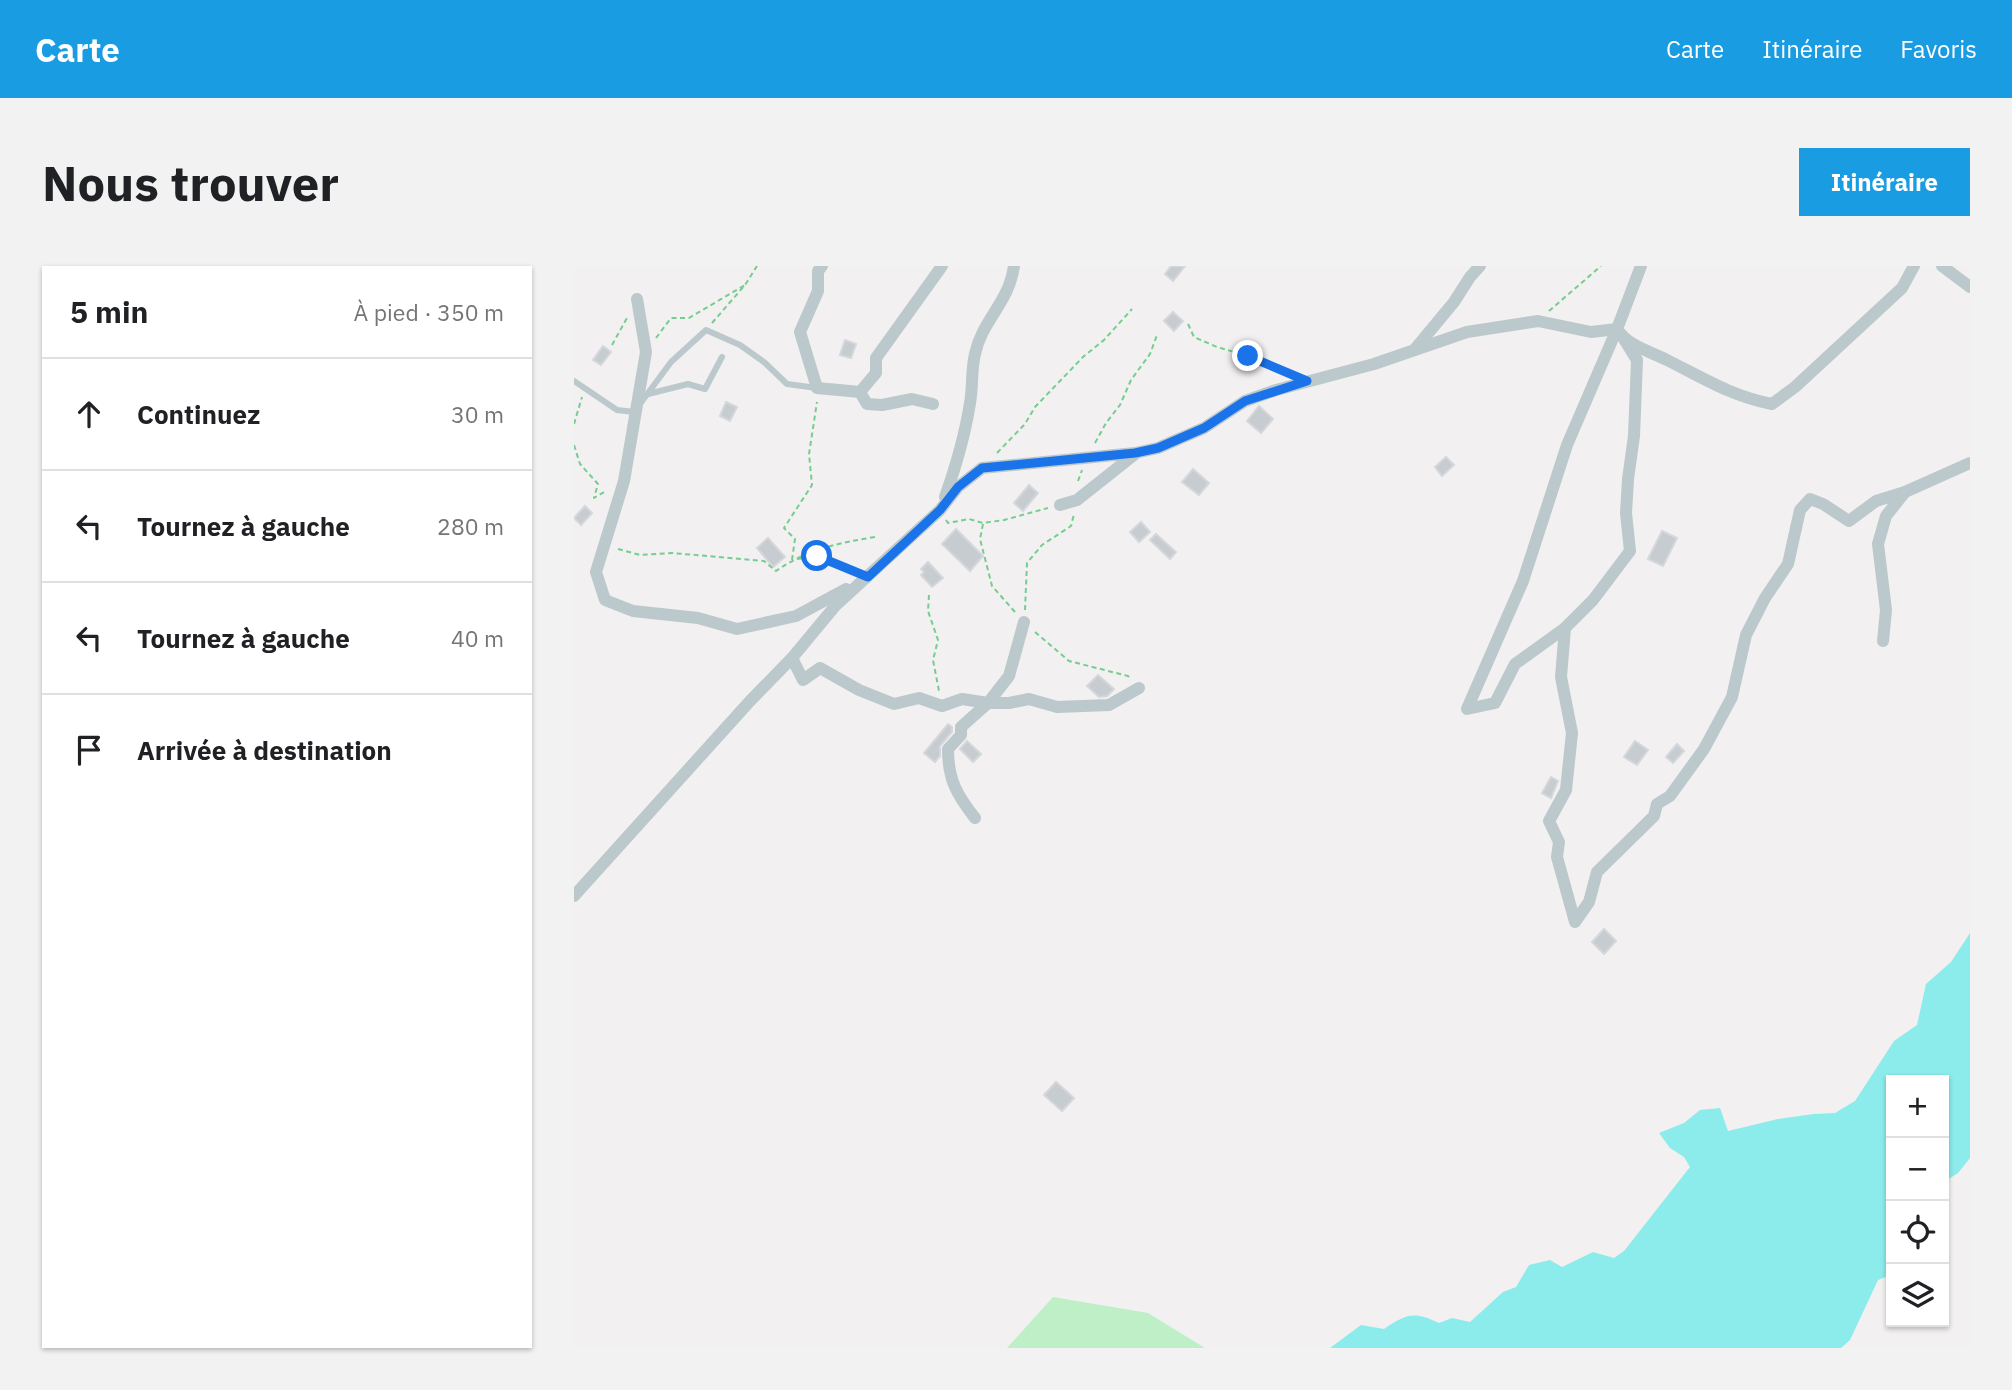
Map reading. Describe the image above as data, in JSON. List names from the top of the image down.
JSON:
{
  "page": {
    "header": "Carte",
    "nav": ["Carte", "Itinéraire", "Favoris"],
    "buttons": "Itinéraire",
    "title": "Nous trouver",
    "heading": ["5 min", "À pied · 350 m"],
    "list": [
      ["Continuez", "30 m"],
      ["Tournez à gauche", "280 m"],
      ["Tournez à gauche", "40 m"],
      "Arrivée à destination"
    ],
    "map_buttons": ["+", "−"]
  }
}
